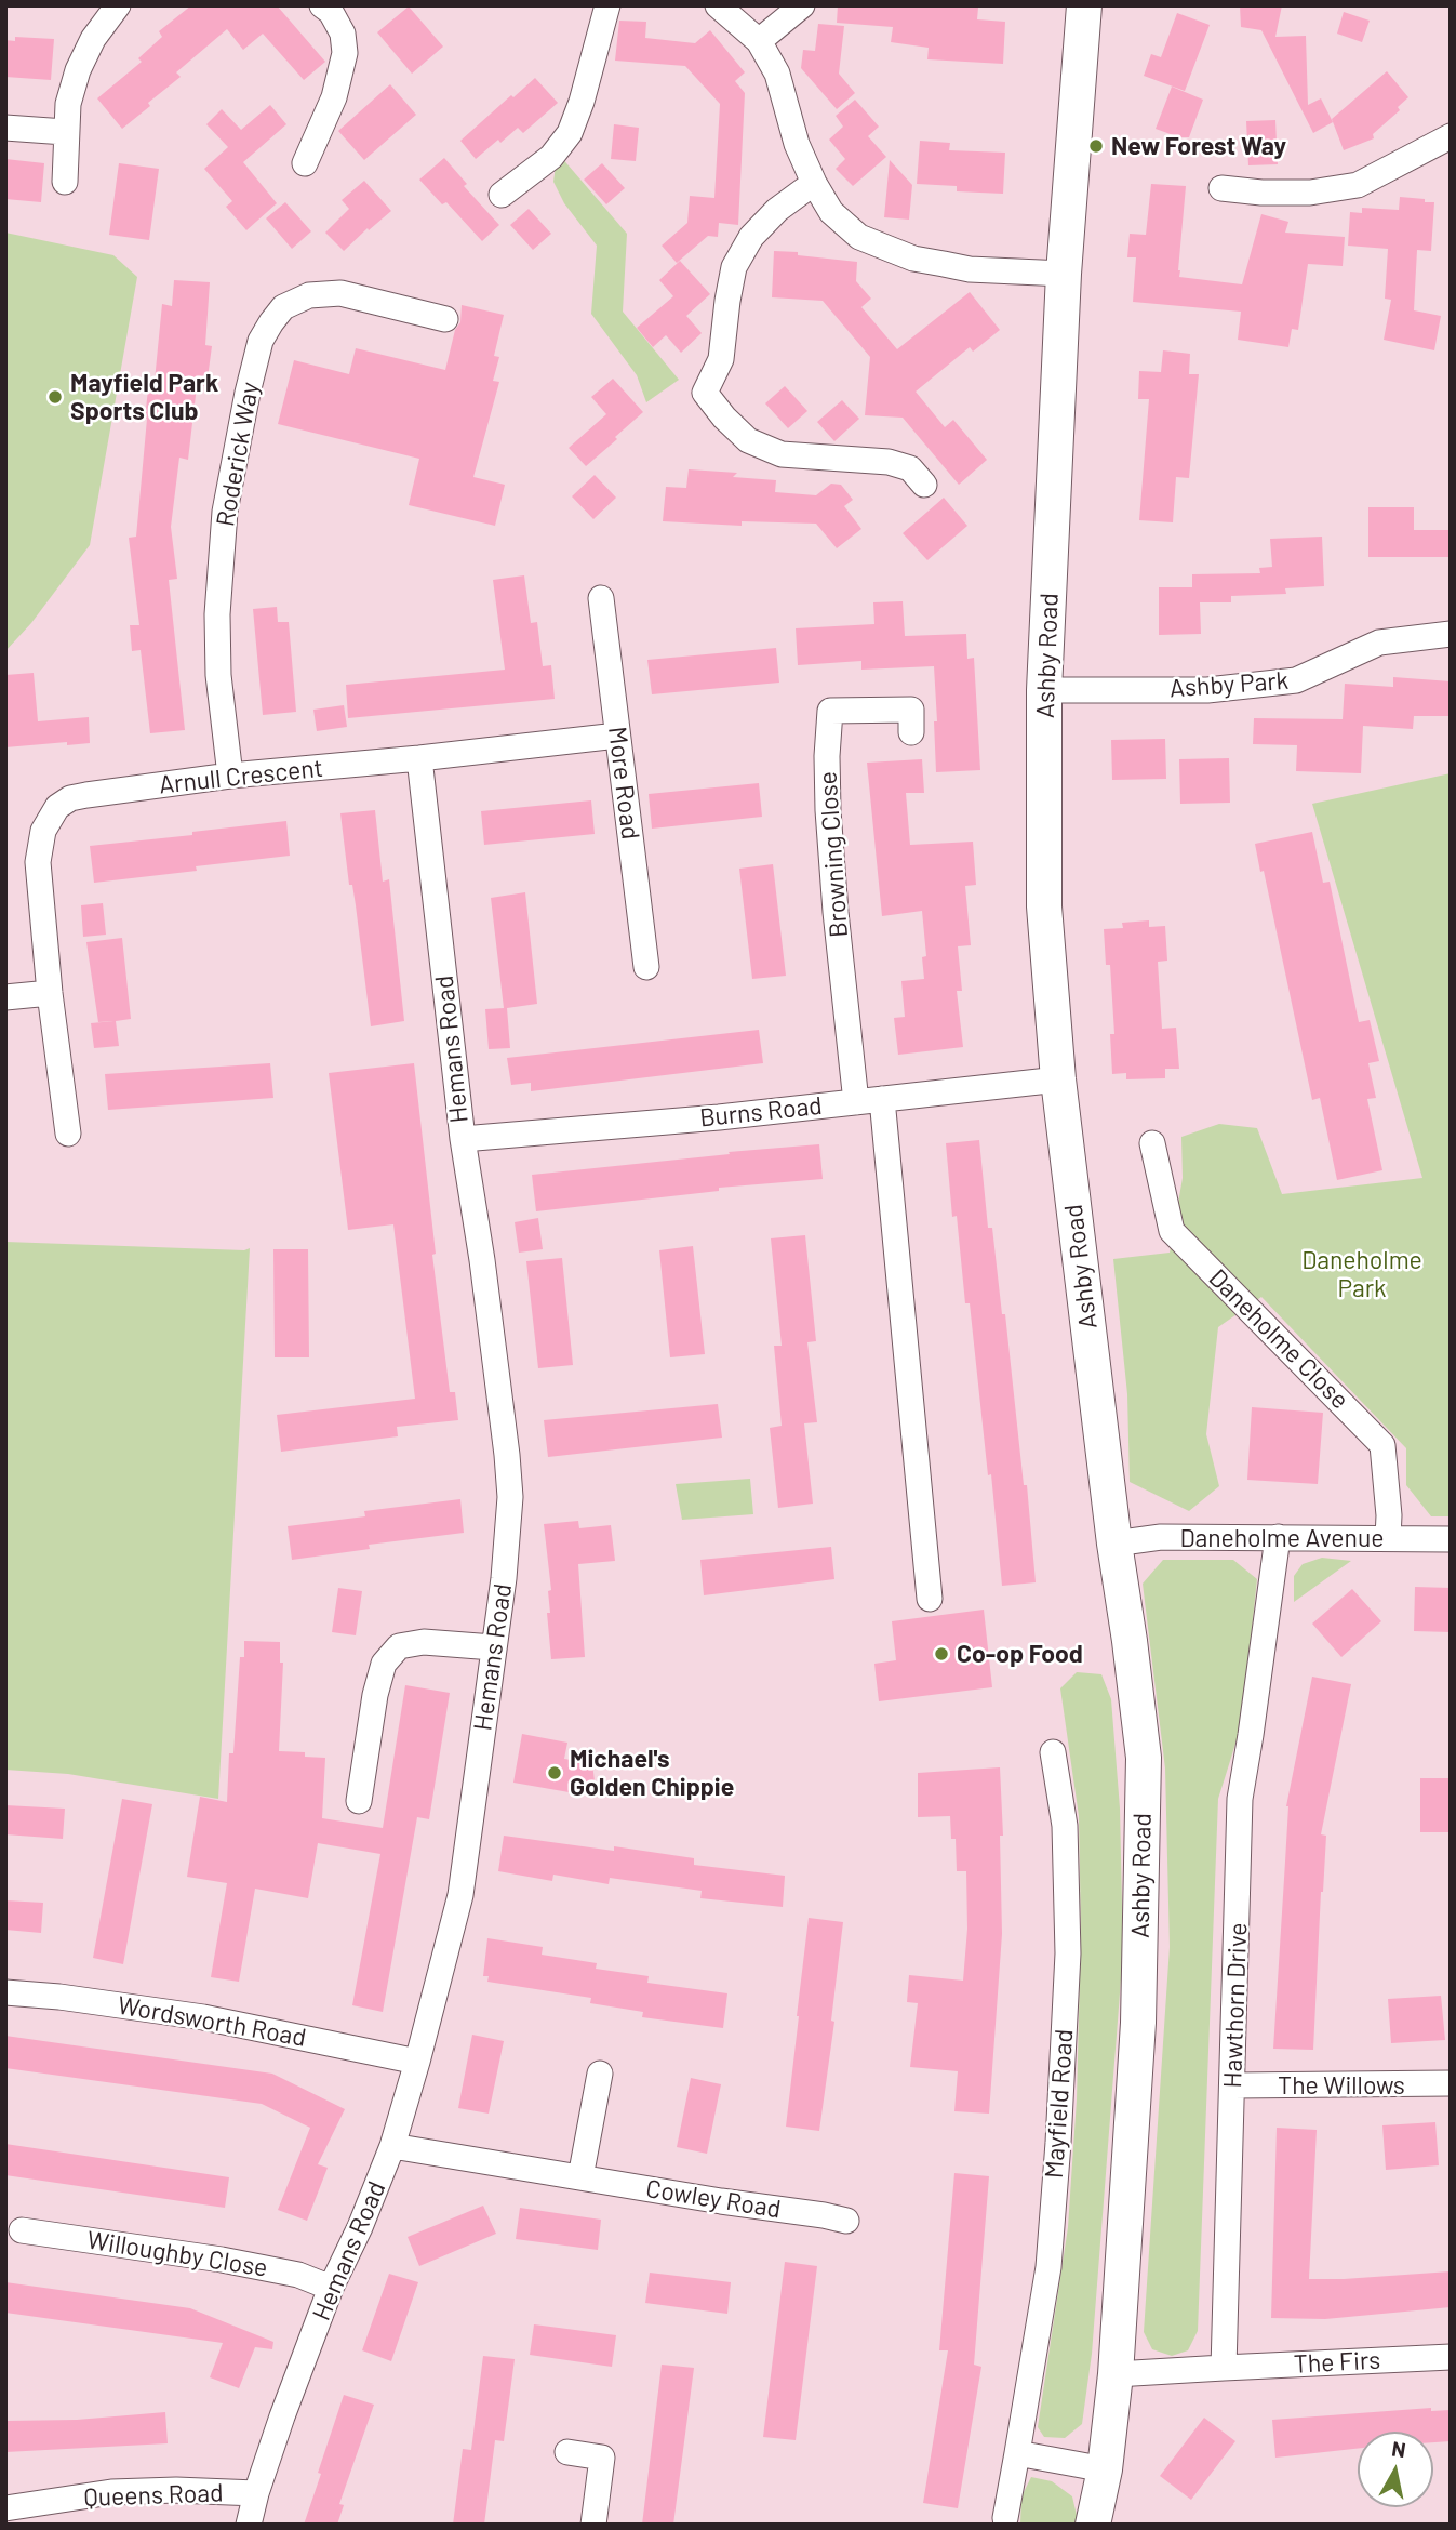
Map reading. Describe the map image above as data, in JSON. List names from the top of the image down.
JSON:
{
  "streets": {
    "street": [
      "Roderick Way",
      "Ashby Road",
      "Ashby Park",
      "Arnull Crescent",
      "More Road",
      "Browning Close",
      "Hemans Road",
      "Burns Road",
      "Daneholme Close",
      "Daneholme Avenue",
      "Hawthorn Drive",
      "Wordsworth Road",
      "The Willows",
      "Mayfield Road",
      "Cowley Road",
      "Willoughby Close",
      "The Firs",
      "Queens Road"
    ]
  },
  "crossings": [
    ["Roderick Way", "Arnull Crescent"],
    ["Ashby Road", "Ashby Park"],
    ["Ashby Road", "Burns Road"],
    ["Ashby Road", "Daneholme Avenue"],
    ["Arnull Crescent", "More Road"],
    ["Arnull Crescent", "Hemans Road"],
    ["Browning Close", "Burns Road"],
    ["Hemans Road", "Burns Road"],
    ["Hemans Road", "Wordsworth Road"],
    ["Hemans Road", "Cowley Road"],
    ["Hemans Road", "Willoughby Close"],
    ["Hemans Road", "Queens Road"],
    ["Daneholme Close", "Daneholme Avenue"],
    ["Daneholme Avenue", "Hawthorn Drive"],
    ["Hawthorn Drive", "The Willows"],
    ["Hawthorn Drive", "The Firs"]
  ],
  "parks": ["Daneholme Park"],
  "places": [
    "New Forest Way",
    "Mayfield Park Sports Club",
    "Co-op Food",
    "Michael's Golden Chippie"
  ],
  "north": "top"
}
